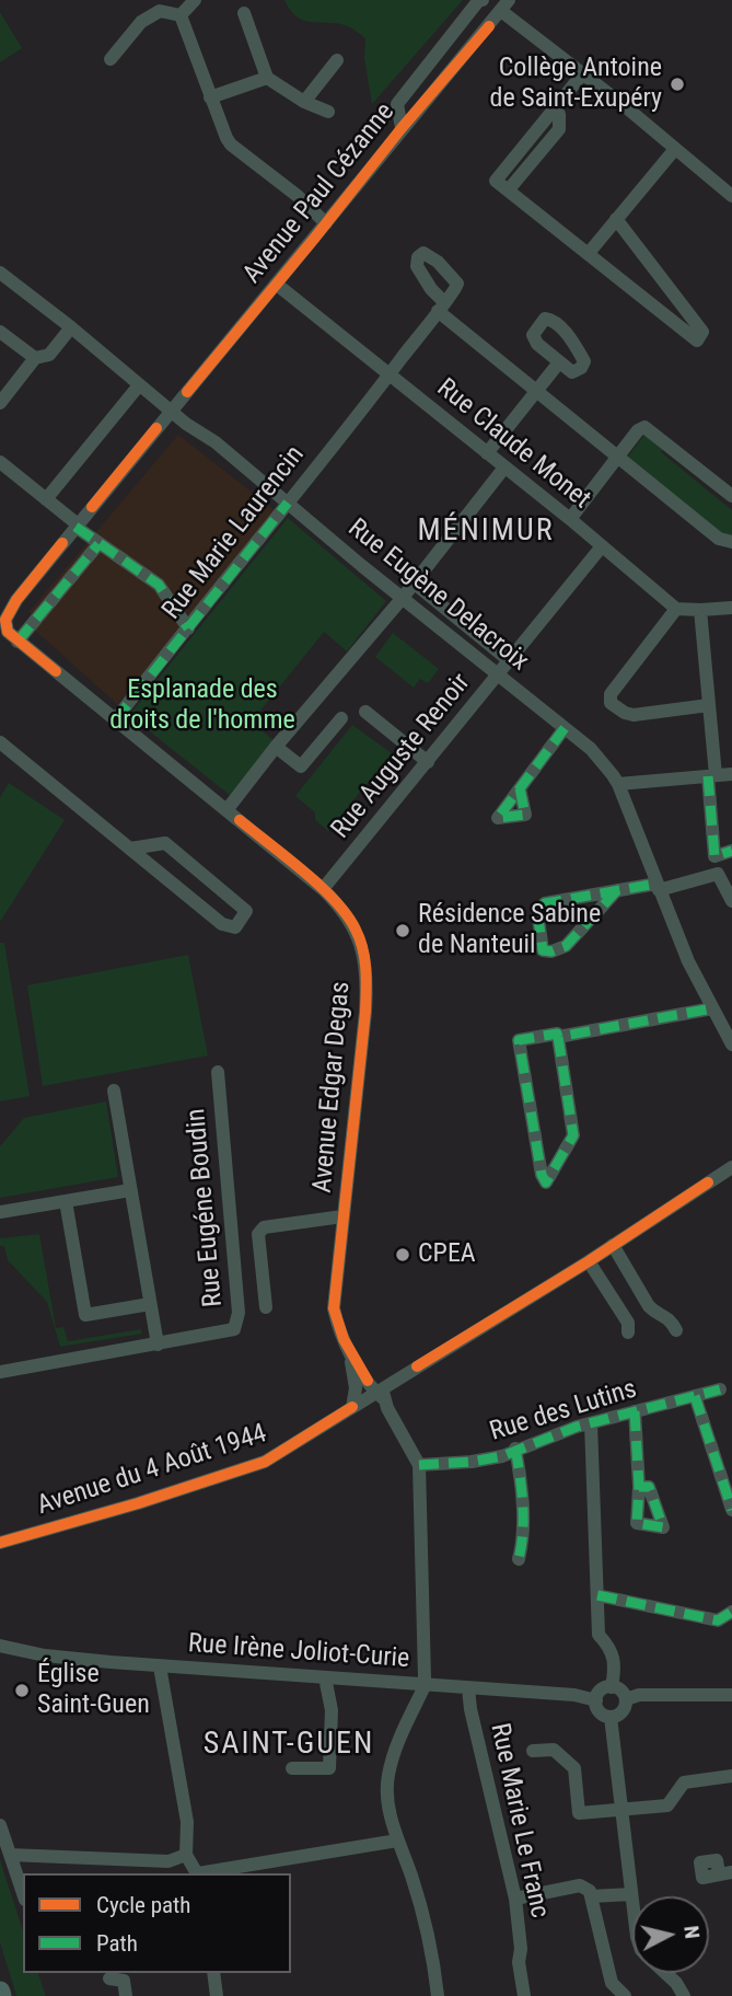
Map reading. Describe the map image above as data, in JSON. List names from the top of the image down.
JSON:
{
  "streets": {
    "street": [
      "Avenue Paul Cézanne",
      "Rue Claude Monet",
      "Rue Marie Laurencin",
      "Rue Eugène Delacroix",
      "Rue Auguste Renoir",
      "Avenue Edgar Degas",
      "Rue Eugéne Boudin",
      "Rue des Lutins",
      "Avenue du 4 Août 1944",
      "Rue Irène Joliot-Curie",
      "Rue Marie Le Franc"
    ]
  },
  "crossings": [
    ["Avenue Paul Cézanne", "Rue Claude Monet"],
    ["Avenue Paul Cézanne", "Rue Eugène Delacroix"],
    ["Avenue Paul Cézanne", "Avenue Edgar Degas"],
    ["Rue Claude Monet", "Rue Marie Laurencin"],
    ["Rue Claude Monet", "Rue Auguste Renoir"],
    ["Rue Marie Laurencin", "Rue Eugène Delacroix"],
    ["Rue Marie Laurencin", "Avenue Edgar Degas"],
    ["Rue Eugène Delacroix", "Rue Auguste Renoir"],
    ["Rue Auguste Renoir", "Avenue Edgar Degas"],
    ["Avenue Edgar Degas", "Avenue du 4 Août 1944"],
    ["Rue Irène Joliot-Curie", "Rue Marie Le Franc"]
  ],
  "districts": ["MÉNIMUR", "SAINT-GUEN"],
  "parks": ["Esplanade des droits de l'homme"],
  "places": [
    "Collège Antoine de Saint-Exupéry",
    "Résidence Sabine de Nanteuil",
    "CPEA",
    "Église Saint-Guen"
  ],
  "legend": ["Cycle path", "Path"],
  "north": "right"
}
